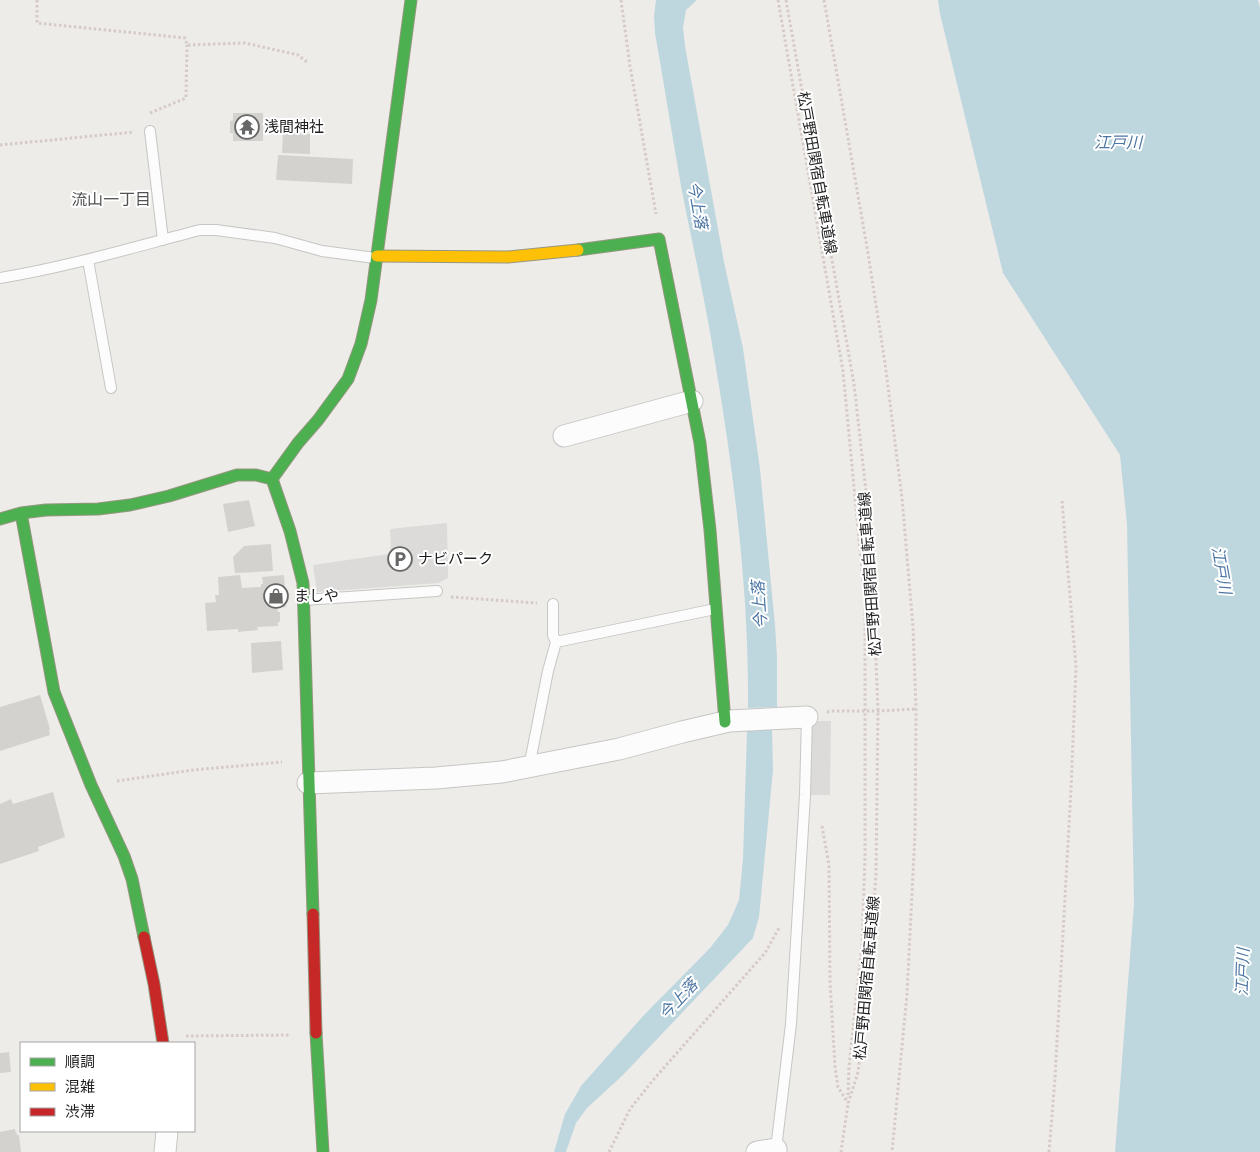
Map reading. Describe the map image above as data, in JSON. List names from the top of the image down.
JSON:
{
  "streets": {
    "path": ["松戸野田関宿自転車道線"]
  },
  "districts": ["流山一丁目"],
  "water": ["江戸川", "今上落"],
  "places": {
    "temple": ["浅間神社"],
    "parking": ["ナビパーク"],
    "shop": ["ましや"]
  },
  "legend": ["順調", "混雑", "渋滞"]
}
